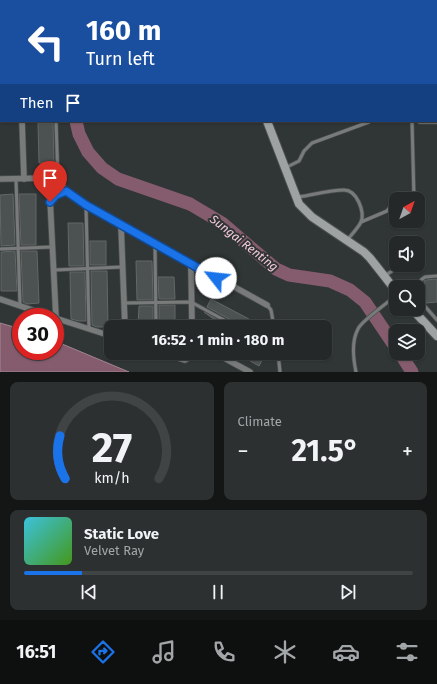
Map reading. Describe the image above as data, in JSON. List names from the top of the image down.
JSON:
{
  "water": ["Sungai Renting"],
  "north": "top right",
  "page": {
    "turn": ["160 m", "Turn left"],
    "then": "Then",
    "limit": "30",
    "trip": "16:52 · 1 min · 180 m",
    "tile": "Climate",
    "heat": ["−", "21.5°", "+"],
    "song": ["Static Love", "Velvet Ray"],
    "tabs": "16:51",
    "gauge": ["27", "km/h"]
  }
}
